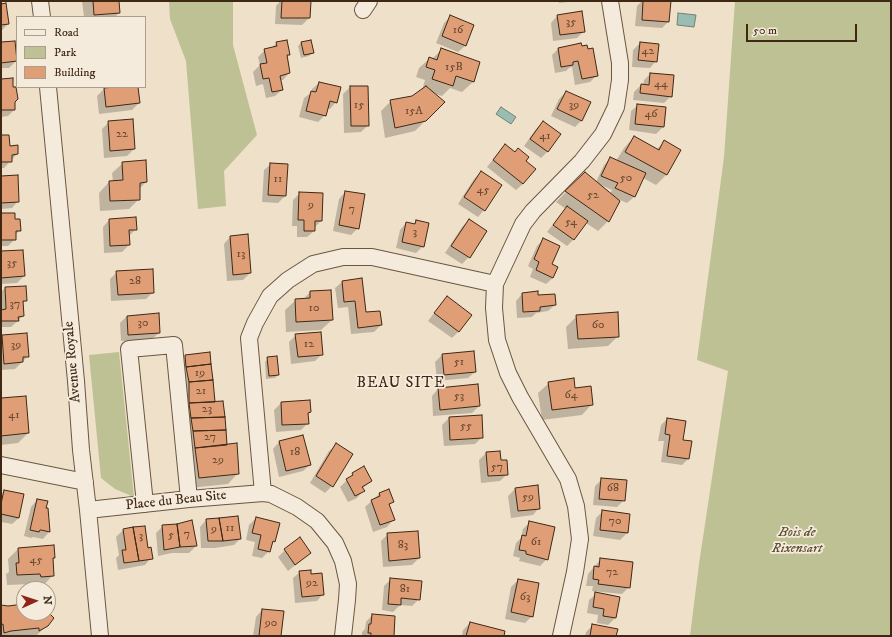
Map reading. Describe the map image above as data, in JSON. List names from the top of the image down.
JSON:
{
  "streets": {
    "street": ["Avenue Royale", "Place du Beau Site"]
  },
  "crossings": [
    ["Avenue Royale", "Place du Beau Site"]
  ],
  "districts": ["BEAU SITE"],
  "parks": ["Bois de Rixensart"],
  "house_numbers": [
    "35",
    "16",
    "42",
    "15B",
    "44",
    "15",
    "39",
    "15A",
    "46",
    "22",
    "41",
    "50",
    "11",
    "45",
    "52",
    "9",
    "7",
    "54",
    "3",
    "13",
    "35",
    "28",
    "37",
    "10",
    "30",
    "60",
    "12",
    "39",
    "51",
    "19",
    "21",
    "64",
    "53",
    "23",
    "41",
    "55",
    "27",
    "18",
    "29",
    "57",
    "68",
    "59",
    "70",
    "11",
    "9",
    "7",
    "5",
    "3",
    "61",
    "83",
    "45",
    "72",
    "92",
    "81",
    "63",
    "90"
  ],
  "legend": ["Road", "Park", "Building"],
  "scale_bar": "50 m",
  "north": "right"
}
